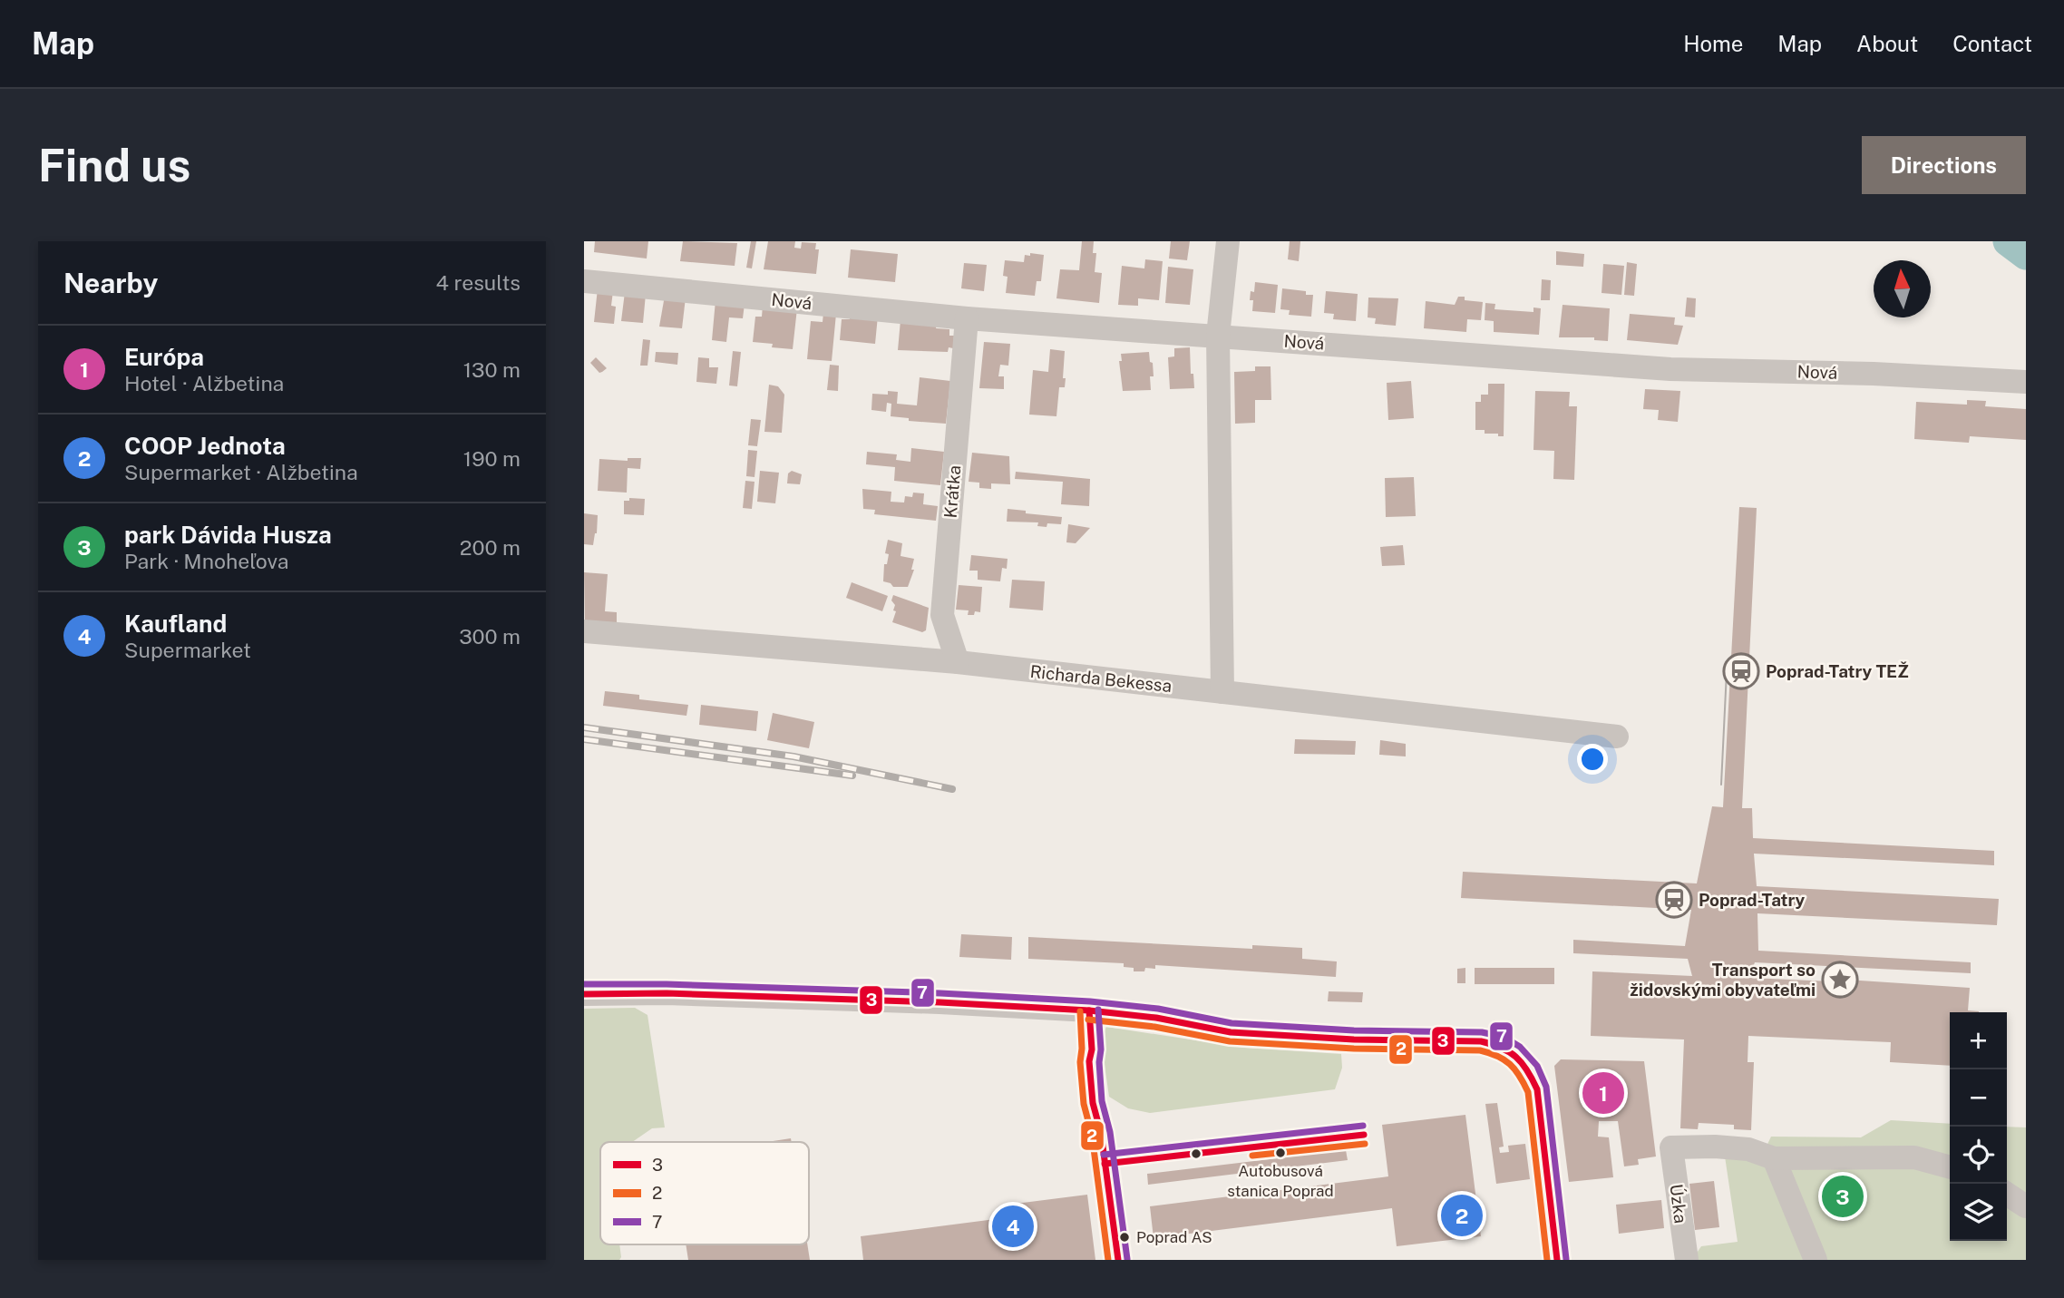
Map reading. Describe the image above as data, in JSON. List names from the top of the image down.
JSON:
{
  "streets": {
    "street": [
      "Nová",
      "Krátka",
      "Richarda Bekessa",
      "Úzka"
    ]
  },
  "crossings": [
    ["Nová", "Krátka"],
    ["Krátka", "Richarda Bekessa"]
  ],
  "places": {
    "station": ["Poprad-Tatry TEŽ", "Poprad-Tatry"],
    "place": ["Transport so židovskými obyvateľmi"],
    "other": ["Autobusová stanica Poprad", "Poprad AS"]
  },
  "lines": ["transit line 7", "transit line 3", "transit line 2"],
  "legend": ["3", "2", "7"],
  "north": "top",
  "page": {
    "header": "Map",
    "nav": [
      "Home",
      "Map",
      "About",
      "Contact"
    ],
    "buttons": "Directions",
    "title": "Find us",
    "heading": ["Nearby", "4 results"],
    "list": [
      {
        "mark": "1",
        "name": "Európa",
        "note": "Hotel · Alžbetina",
        "value": "130 m"
      },
      {
        "mark": "2",
        "name": "COOP Jednota",
        "note": "Supermarket · Alžbetina",
        "value": "190 m"
      },
      {
        "mark": "3",
        "name": "park Dávida Husza",
        "note": "Park · Mnoheľova",
        "value": "200 m"
      },
      {
        "mark": "4",
        "name": "Kaufland",
        "note": "Supermarket",
        "value": "300 m"
      }
    ],
    "map_buttons": ["+", "−"],
    "pins": [
      "1",
      "3",
      "2",
      "4"
    ]
  }
}
